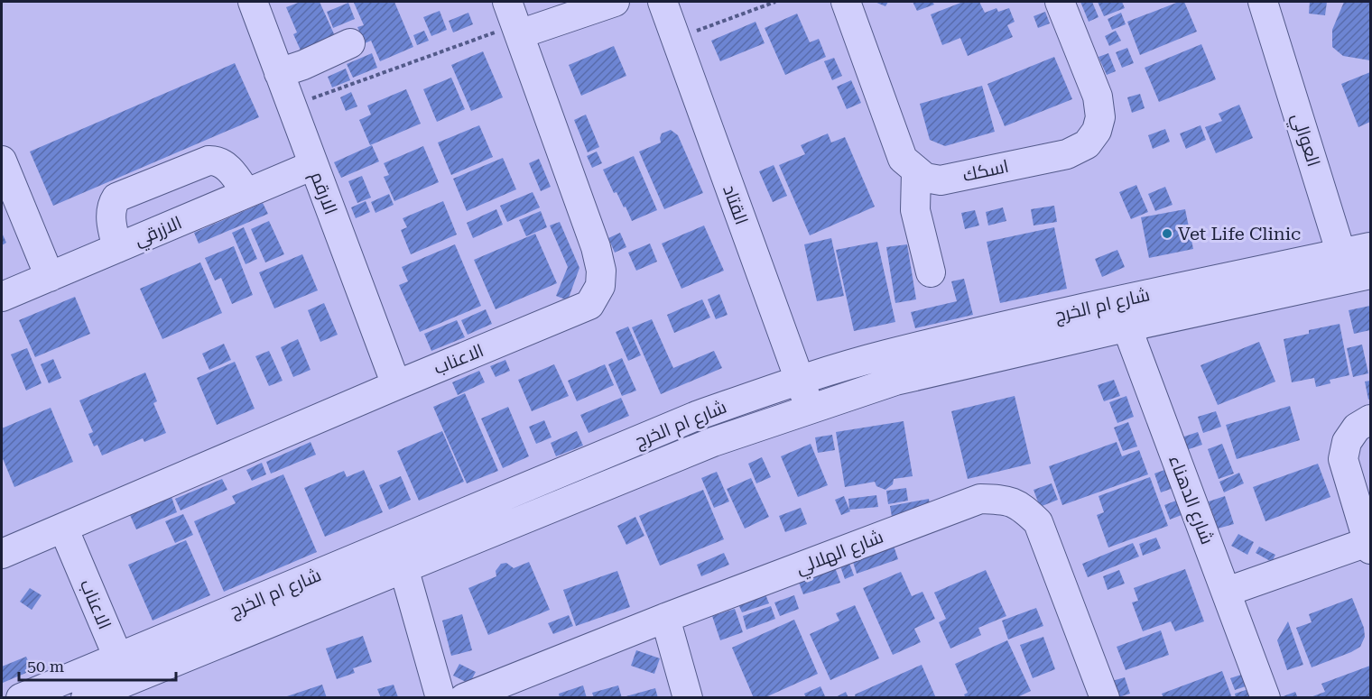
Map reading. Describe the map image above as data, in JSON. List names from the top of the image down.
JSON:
{
  "streets": {
    "street": [
      "العوالي",
      "اسكك",
      "الارقم",
      "القتاد",
      "الازرقي",
      "شارع ام الخرج",
      "الاعناب",
      "شارع الدهناء",
      "شارع الهلالي"
    ]
  },
  "crossings": [
    ["العوالي", "شارع ام الخرج"],
    ["الارقم", "الازرقي"],
    ["الارقم", "الاعناب"],
    ["القتاد", "شارع ام الخرج"],
    ["شارع ام الخرج", "الاعناب"],
    ["شارع ام الخرج", "شارع الدهناء"]
  ],
  "places": ["Vet Life Clinic"],
  "scale_bar": "50 m"
}
